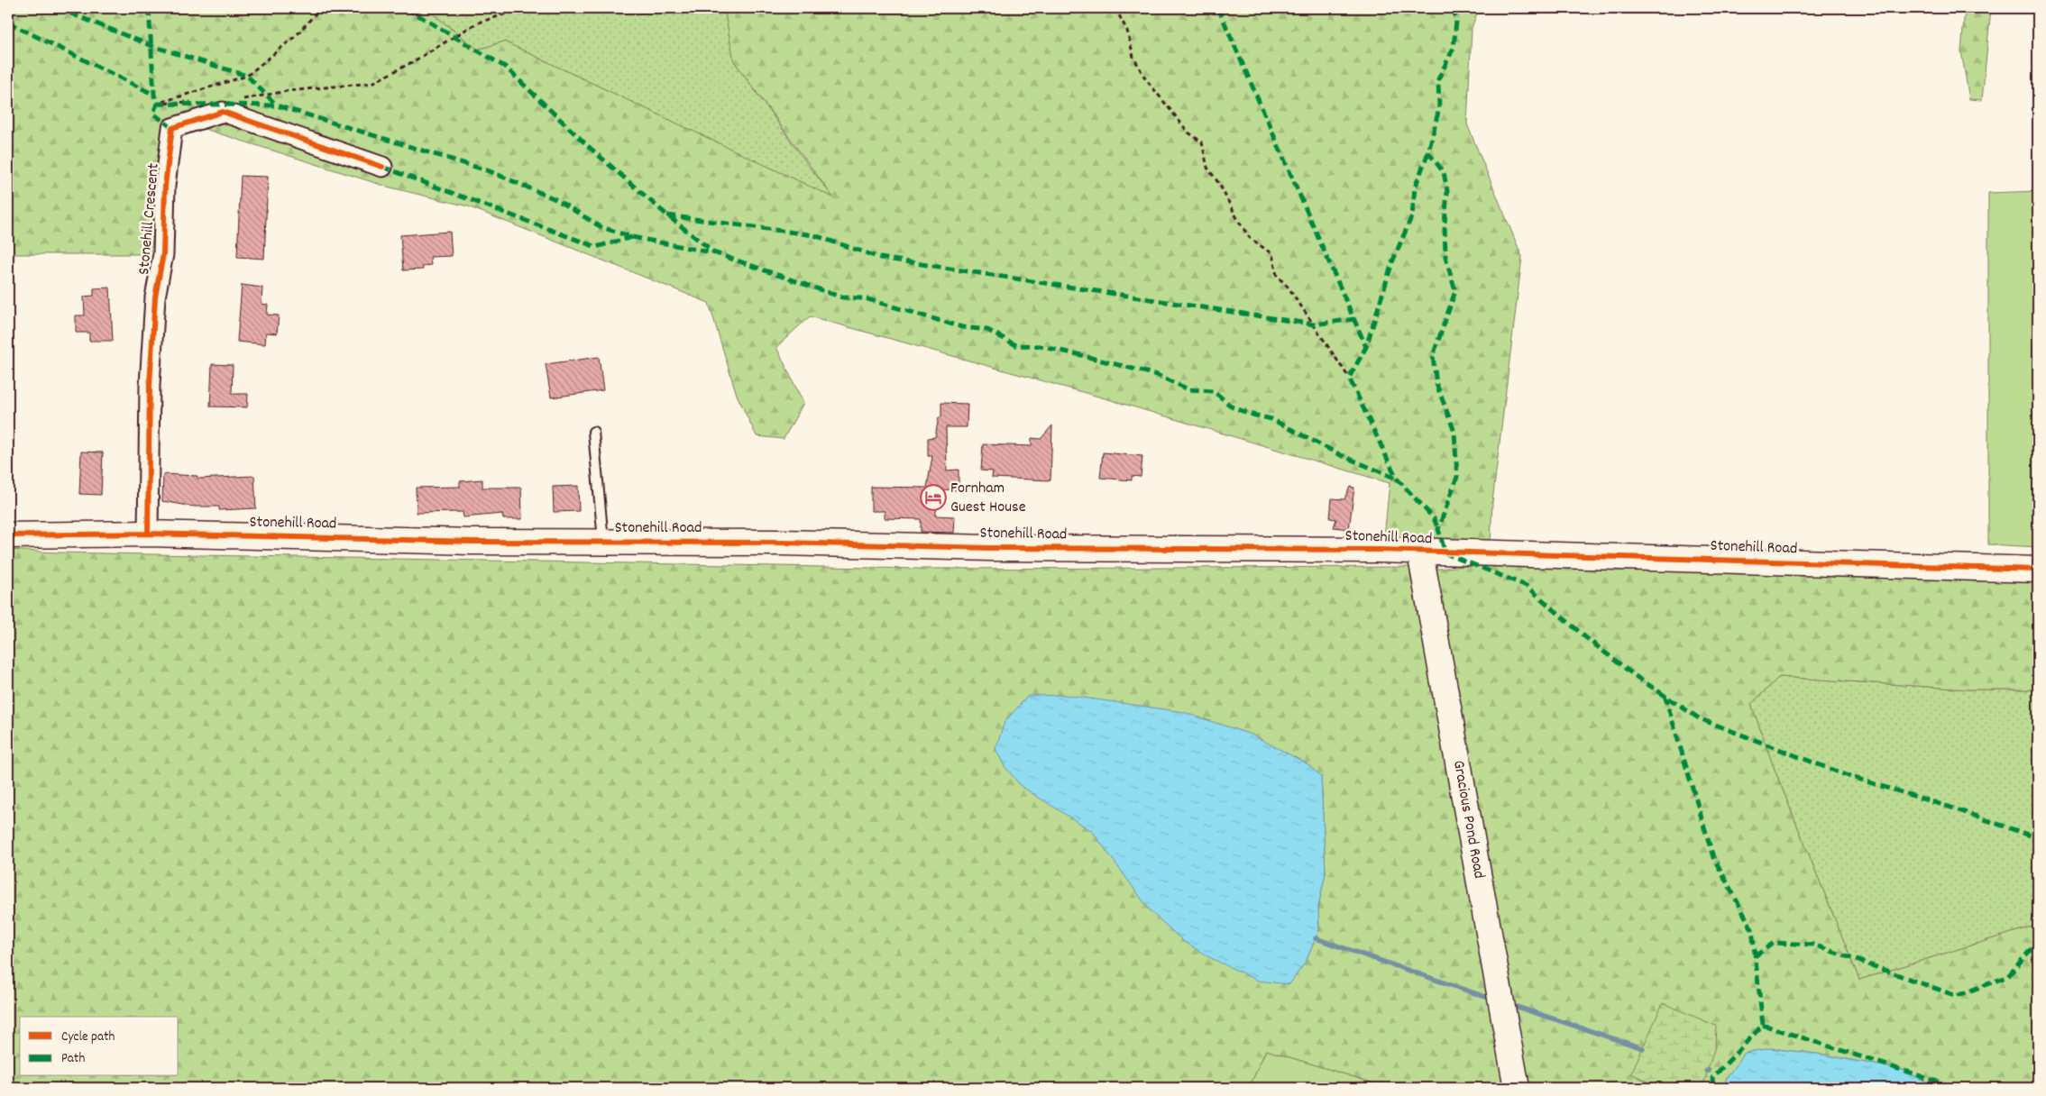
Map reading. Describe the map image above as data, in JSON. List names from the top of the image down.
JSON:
{
  "streets": {
    "street": ["Stonehill Crescent", "Stonehill Road", "Gracious Pond Road"]
  },
  "crossings": [
    ["Stonehill Crescent", "Stonehill Road"],
    ["Stonehill Road", "Gracious Pond Road"]
  ],
  "places": {
    "hotel": ["Fornham Guest House"]
  },
  "legend": ["Cycle path", "Path"]
}
